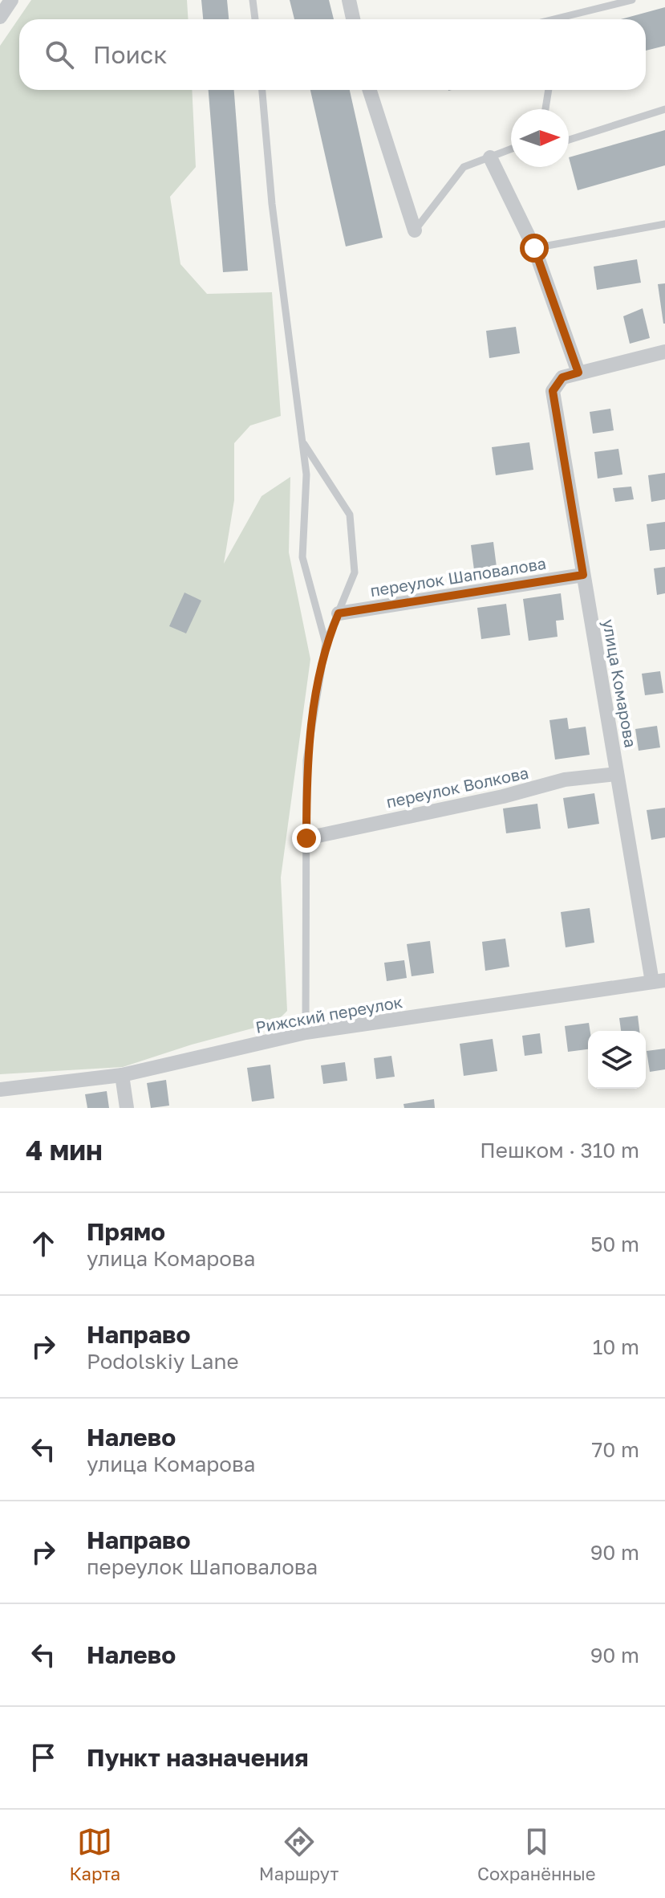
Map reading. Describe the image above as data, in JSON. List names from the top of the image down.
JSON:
{
  "streets": {
    "street": [
      "переулок Шаповалова",
      "улица Комарова",
      "переулок Волкова",
      "Рижский переулок"
    ]
  },
  "crossings": [
    ["переулок Шаповалова", "улица Комарова"],
    ["улица Комарова", "переулок Волкова"],
    ["улица Комарова", "Рижский переулок"]
  ],
  "north": "right",
  "page": {
    "search": "Поиск",
    "heading": ["4 мин", "Пешком · 310 m"],
    "list": [
      ["Прямо", "улица Комарова", "50 m"],
      ["Направо", "Podolskiy Lane", "10 m"],
      ["Налево", "улица Комарова", "70 m"],
      ["Направо", "переулок Шаповалова", "90 m"],
      ["Налево", "90 m"],
      "Пункт назначения"
    ],
    "nav": ["Карта", "Маршрут", "Сохранённые"]
  }
}
